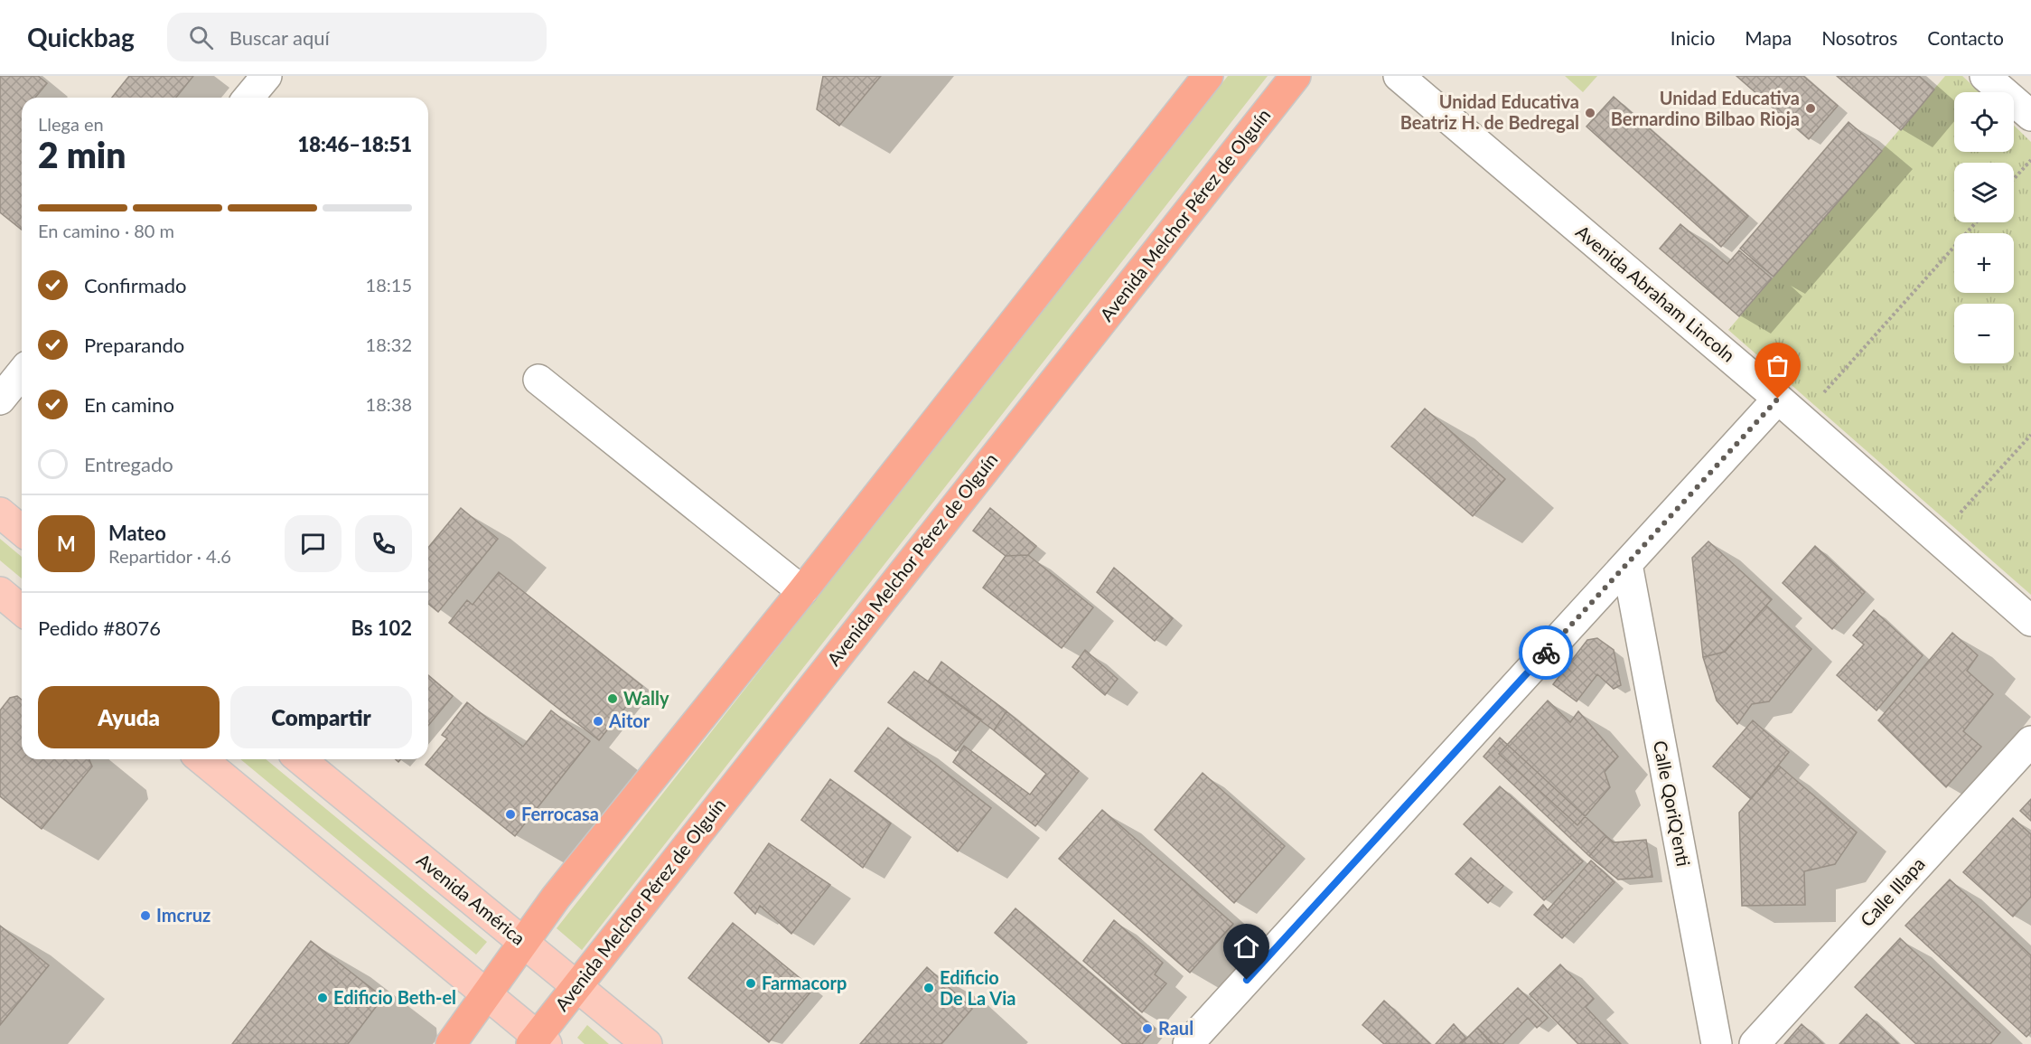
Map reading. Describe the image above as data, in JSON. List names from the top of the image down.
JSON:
{
  "streets": {
    "highway": ["Avenida Melchor Pérez de Olguín"],
    "main road": ["Avenida América"],
    "street": ["Avenida Abraham Lincoln", "Calle QoriQ'enti", "Calle Illapa"]
  },
  "crossings": [
    ["Avenida Melchor Pérez de Olguín", "Avenida América"]
  ],
  "places": [
    "Unidad Educativa Bernardino Bilbao Rioja",
    "Unidad Educativa Beatriz H. de Bedregal",
    "Wally",
    "Aitor",
    "Ferrocasa",
    "Imcruz",
    "Farmacorp",
    "Edificio De La Via",
    "Edificio Beth-el",
    "Raul"
  ],
  "page": {
    "header": "Quickbag",
    "search": "Buscar aquí",
    "nav": [
      "Inicio",
      "Mapa",
      "Nosotros",
      "Contacto"
    ],
    "map_buttons": ["+", "−"],
    "heading": ["2 min", "Llega en", "18:46–18:51"],
    "panel": [
      "Mateo",
      "Repartidor · 4.6",
      "Pedido #8076",
      "Bs 102"
    ],
    "bar": "En camino · 80 m",
    "list": [
      ["Confirmado", "18:15"],
      ["Preparando", "18:32"],
      ["En camino", "18:38"],
      "Entregado"
    ],
    "round": "M",
    "buttons": ["Ayuda", "Compartir"]
  }
}
